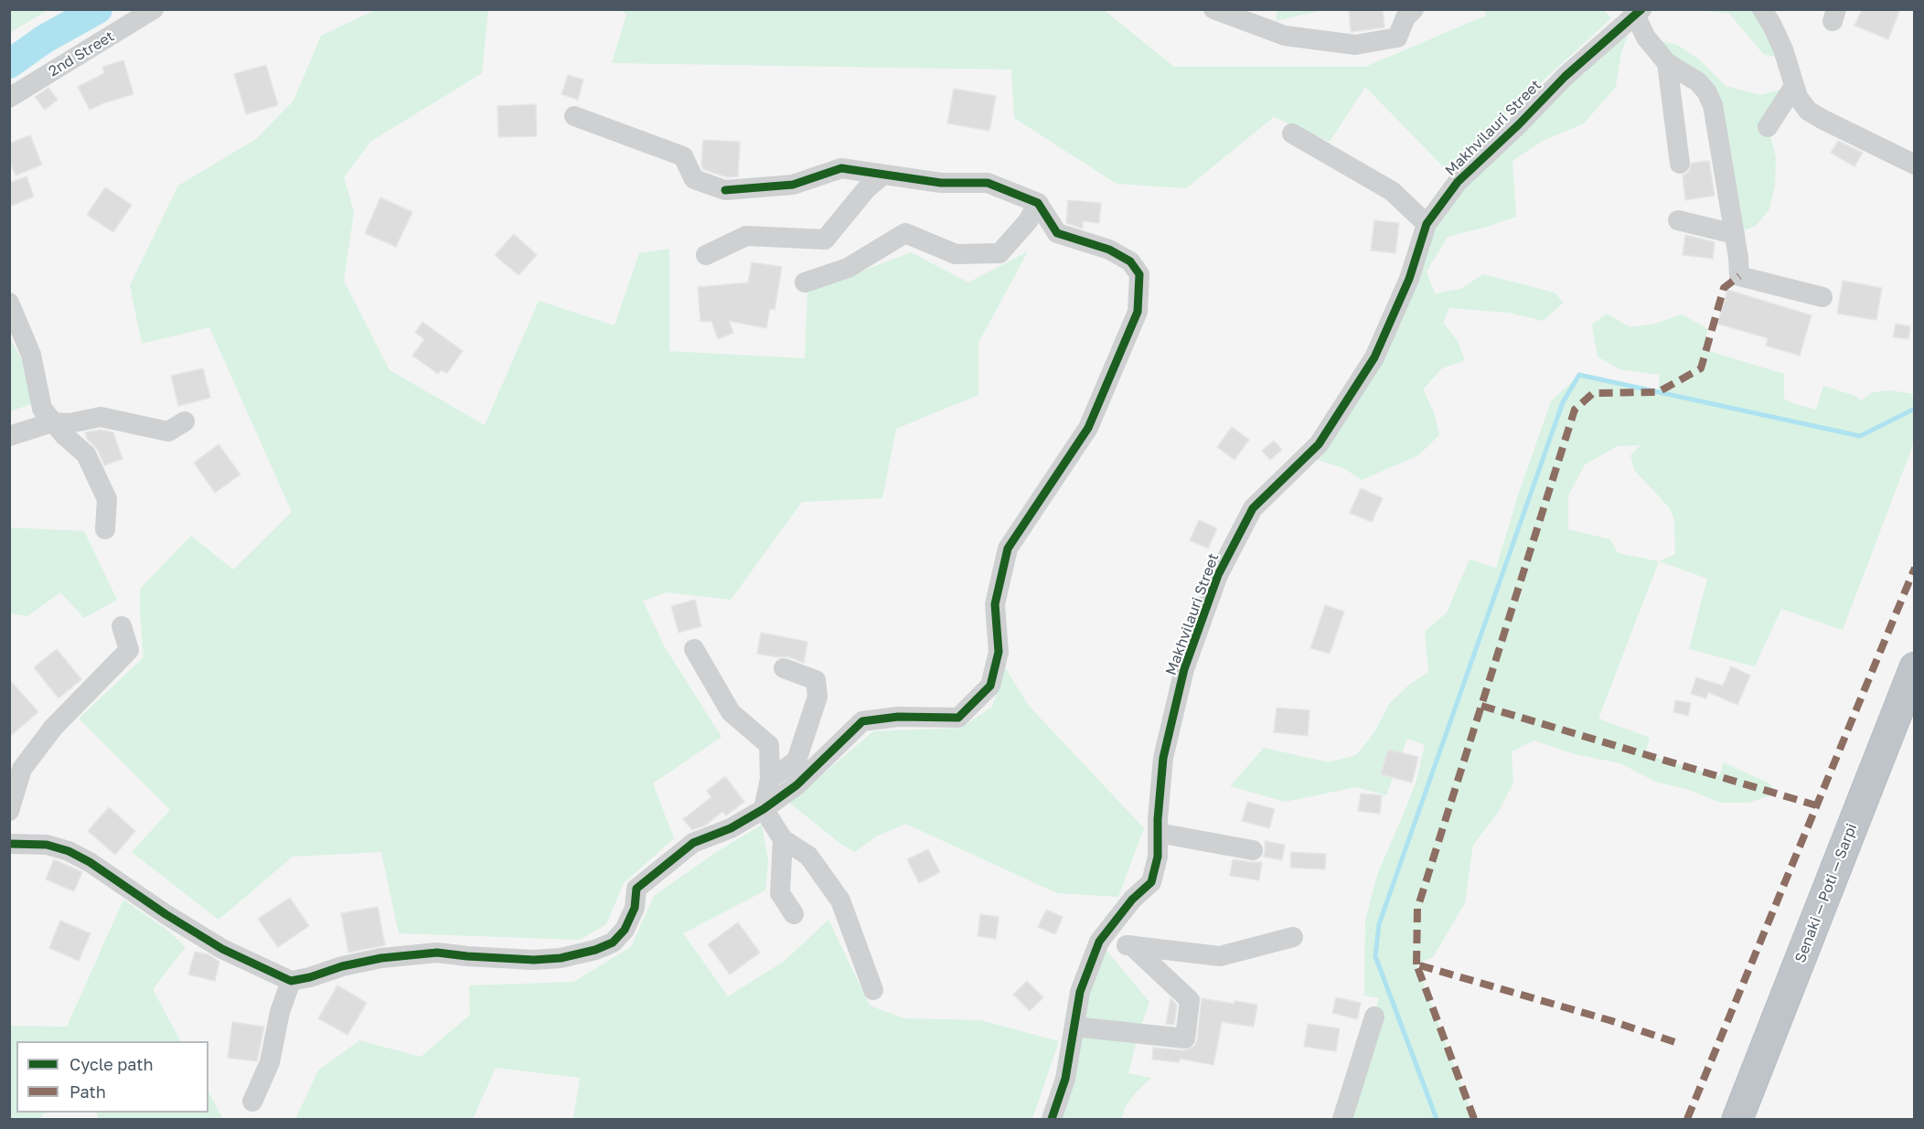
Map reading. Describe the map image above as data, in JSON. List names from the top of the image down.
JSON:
{
  "streets": {
    "highway": ["Senaki — Poti — Sarpi"],
    "street": ["2nd Street", "Makhvilauri Street"]
  },
  "legend": ["Cycle path", "Path"]
}
